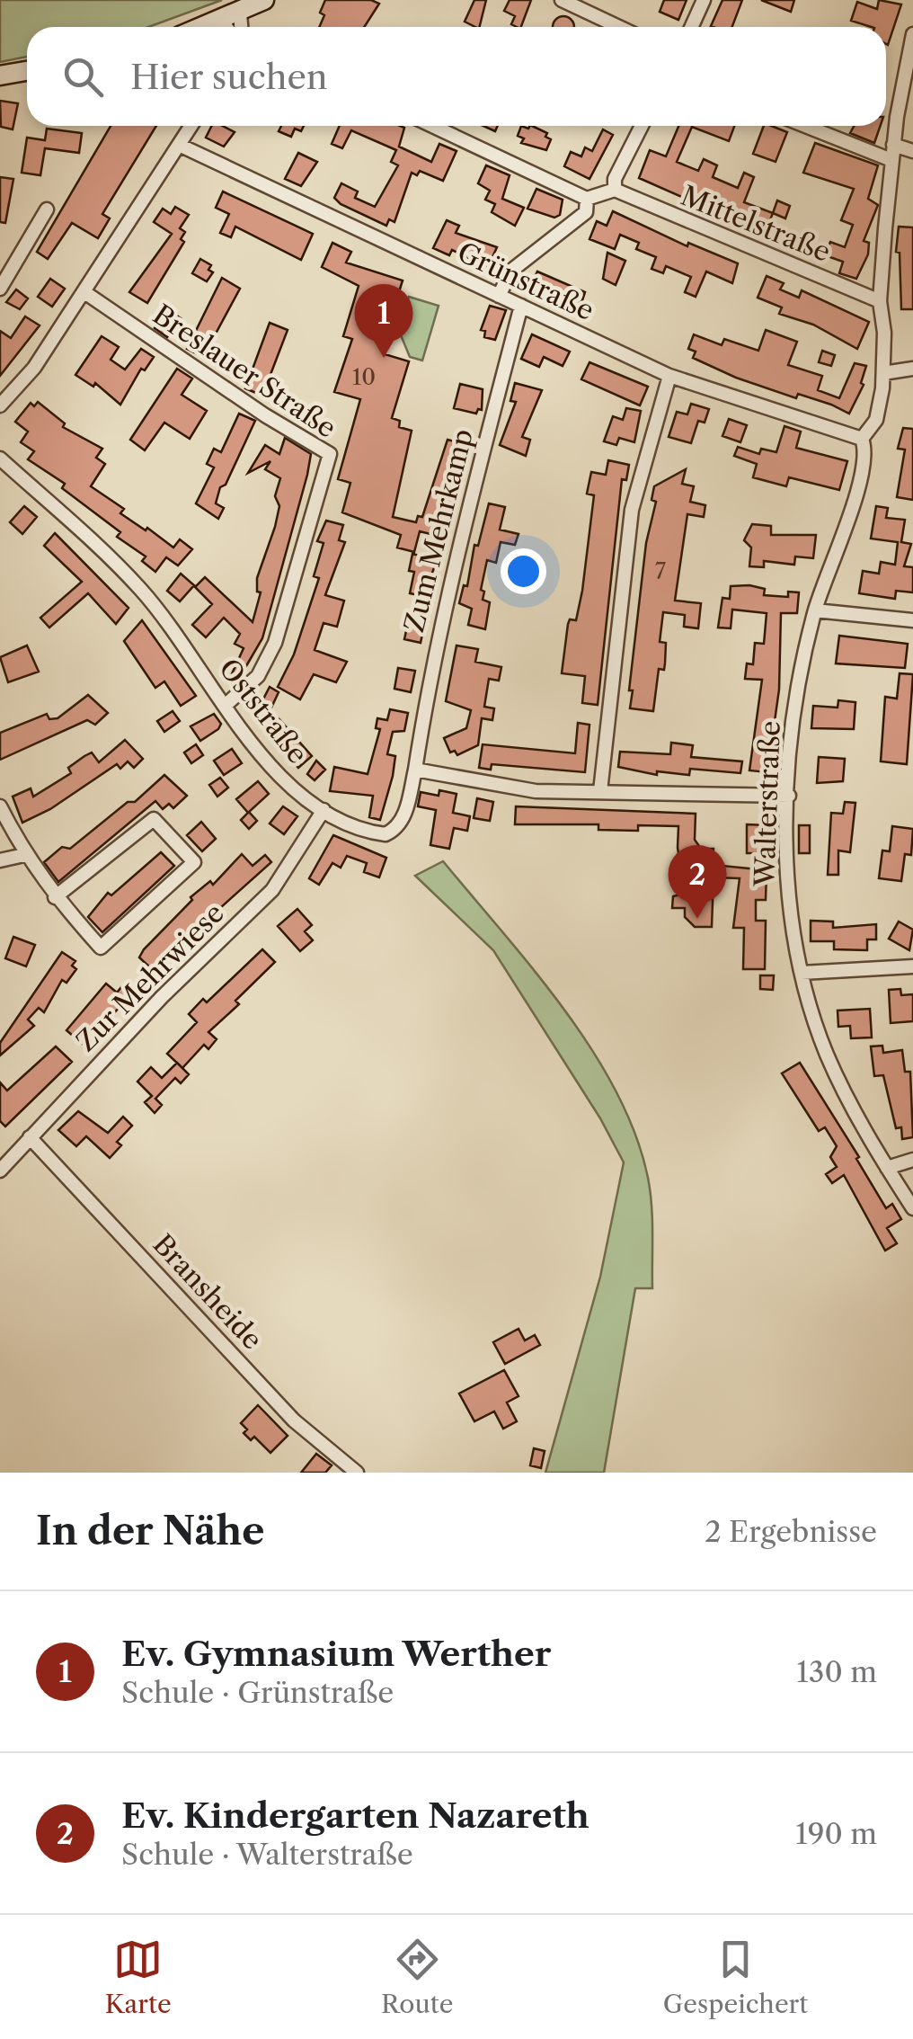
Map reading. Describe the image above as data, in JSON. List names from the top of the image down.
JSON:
{
  "streets": {
    "street": [
      "Mittelstraße",
      "Grünstraße",
      "Breslauer Straße",
      "Zum Mehrkamp",
      "Oststraße",
      "Walterstraße",
      "Zur Mehrwiese",
      "Bransheide"
    ]
  },
  "crossings": [
    ["Grünstraße", "Zum Mehrkamp"],
    ["Grünstraße", "Walterstraße"],
    ["Breslauer Straße", "Oststraße"],
    ["Zum Mehrkamp", "Oststraße"],
    ["Oststraße", "Zur Mehrwiese"],
    ["Zur Mehrwiese", "Bransheide"]
  ],
  "house_numbers": ["10", "7"],
  "page": {
    "search": "Hier suchen",
    "pins": ["1", "2"],
    "heading": ["In der Nähe", "2 Ergebnisse"],
    "list": [
      {
        "mark": "1",
        "name": "Ev. Gymnasium Werther",
        "note": "Schule · Grünstraße",
        "value": "130 m"
      },
      {
        "mark": "2",
        "name": "Ev. Kindergarten Nazareth",
        "note": "Schule · Walterstraße",
        "value": "190 m"
      }
    ],
    "nav": ["Karte", "Route", "Gespeichert"]
  }
}
